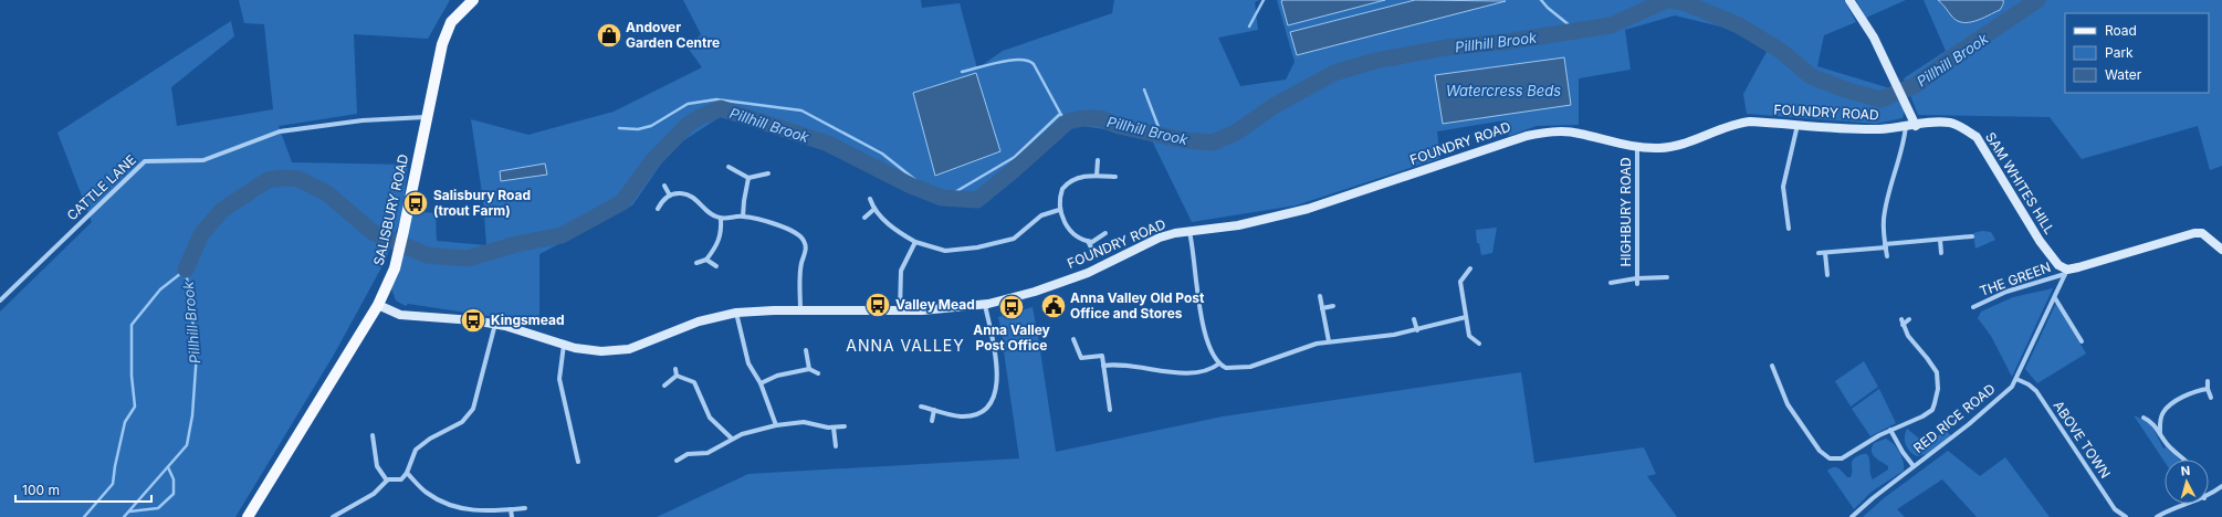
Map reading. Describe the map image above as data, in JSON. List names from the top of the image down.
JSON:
{
  "streets": {
    "main road": ["SALISBURY ROAD"],
    "street": [
      "FOUNDRY ROAD",
      "SAM WHITES HILL",
      "CATTLE LANE",
      "HIGHBURY ROAD",
      "THE GREEN",
      "RED RICE ROAD",
      "ABOVE TOWN"
    ]
  },
  "crossings": [
    ["FOUNDRY ROAD", "SAM WHITES HILL"],
    ["FOUNDRY ROAD", "SALISBURY ROAD"],
    ["FOUNDRY ROAD", "HIGHBURY ROAD"],
    ["SAM WHITES HILL", "THE GREEN"],
    ["SAM WHITES HILL", "RED RICE ROAD"],
    ["CATTLE LANE", "SALISBURY ROAD"],
    ["THE GREEN", "RED RICE ROAD"],
    ["RED RICE ROAD", "ABOVE TOWN"]
  ],
  "districts": ["ANNA VALLEY"],
  "water": ["Pillhill Brook", "Watercress Beds"],
  "places": {
    "shop": ["Andover Garden Centre"],
    "bus stop": [
      "Salisbury Road (trout Farm)",
      "Valley Mead",
      "Anna Valley Post Office",
      "Kingsmead"
    ],
    "public building": ["Anna Valley Old Post Office and Stores"]
  },
  "legend": ["Road", "Park", "Water"],
  "scale_bar": "100 m",
  "north": "top"
}
